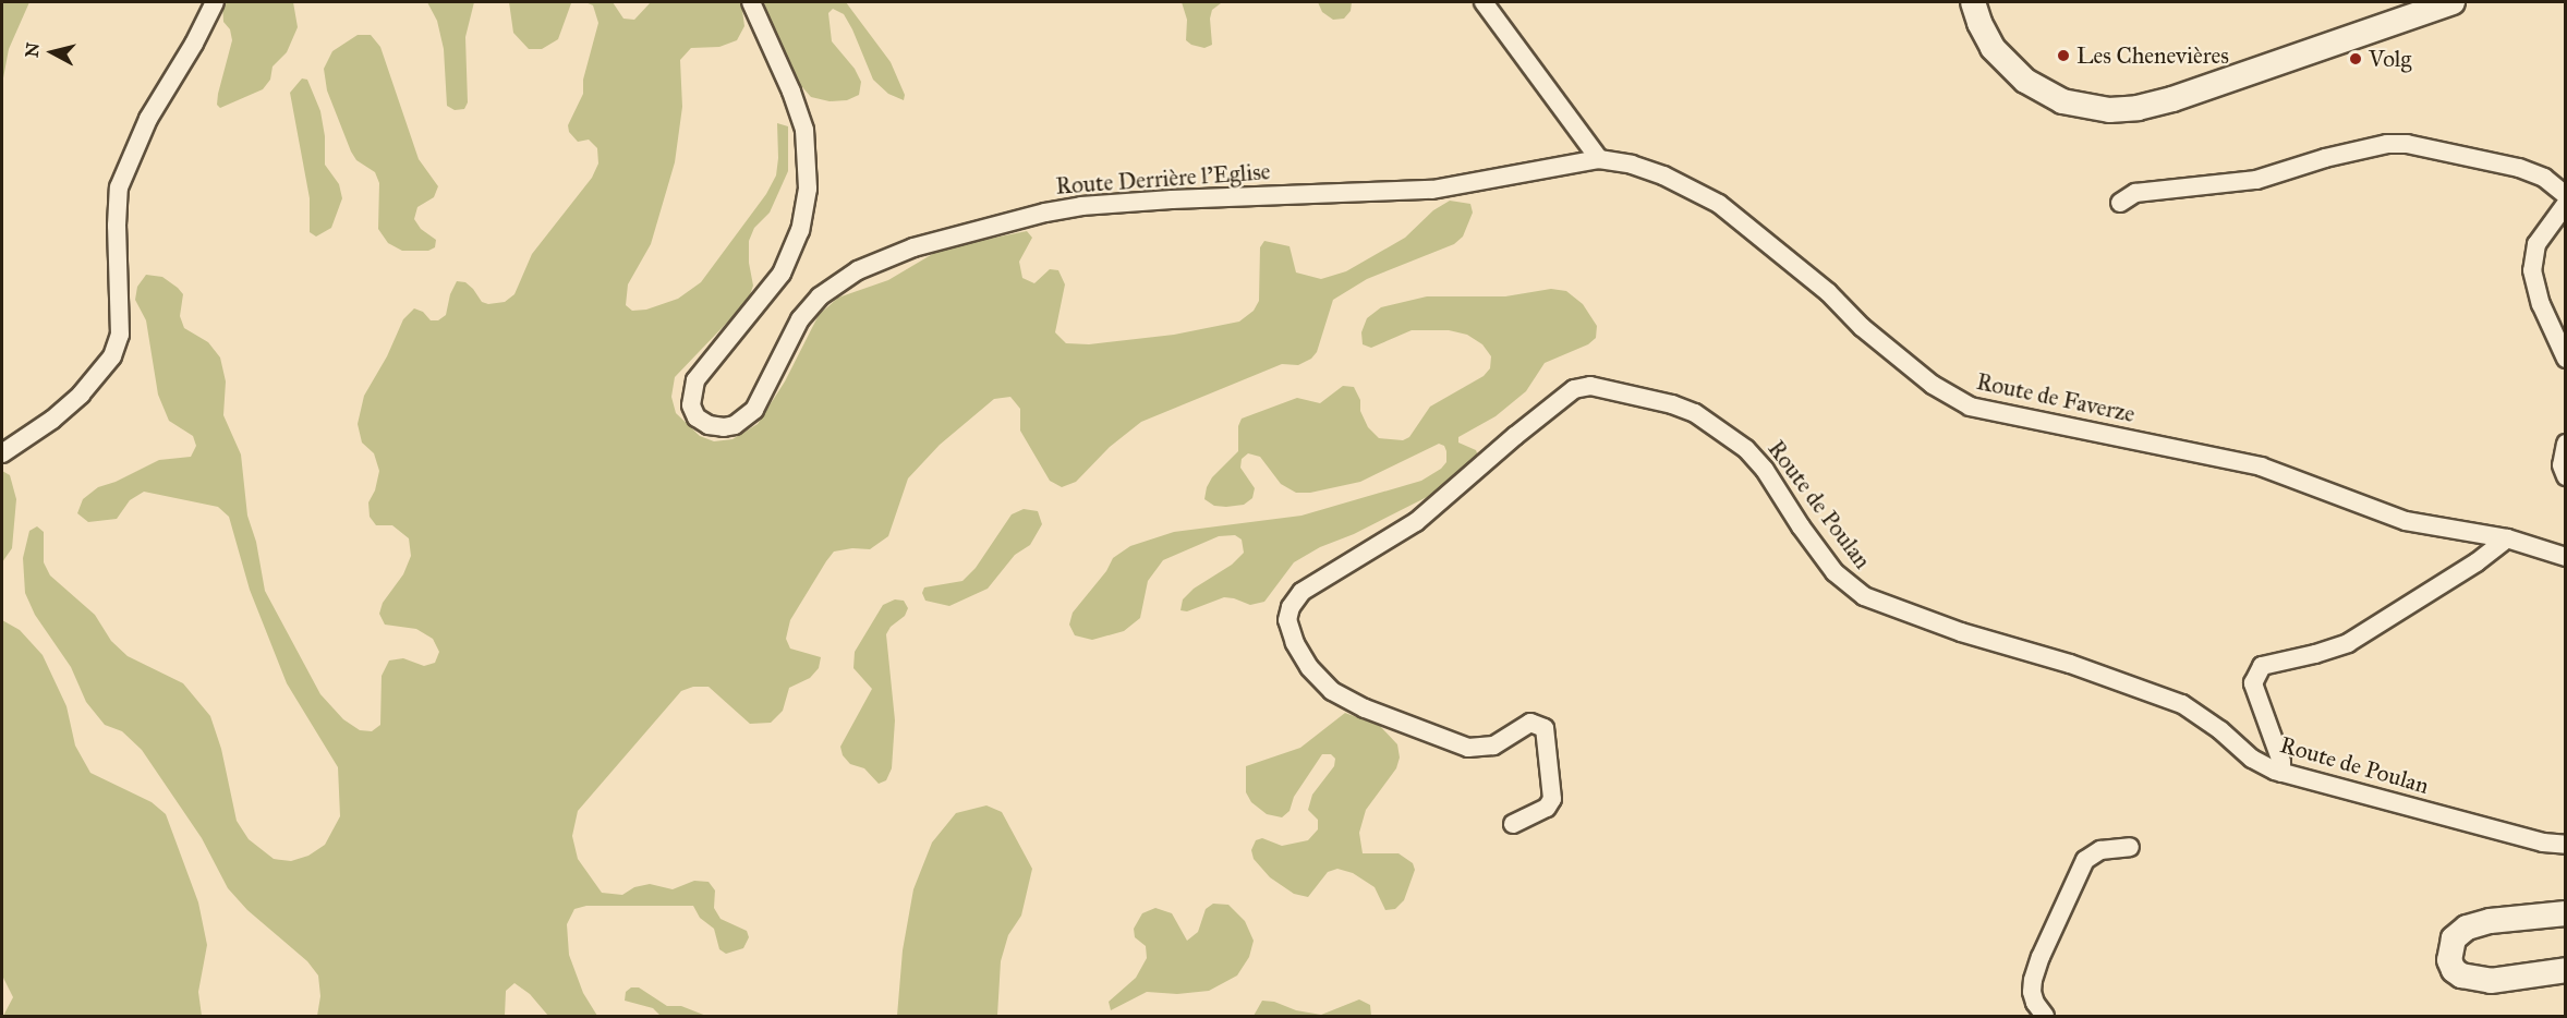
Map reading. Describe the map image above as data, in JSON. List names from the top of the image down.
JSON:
{
  "streets": {
    "street": ["Route Derrière l'Eglise", "Route de Faverze", "Route de Poulan"]
  },
  "crossings": [
    ["Route Derrière l'Eglise", "Route de Faverze"]
  ],
  "places": ["Les Chenevières", "Volg"],
  "north": "left"
}
